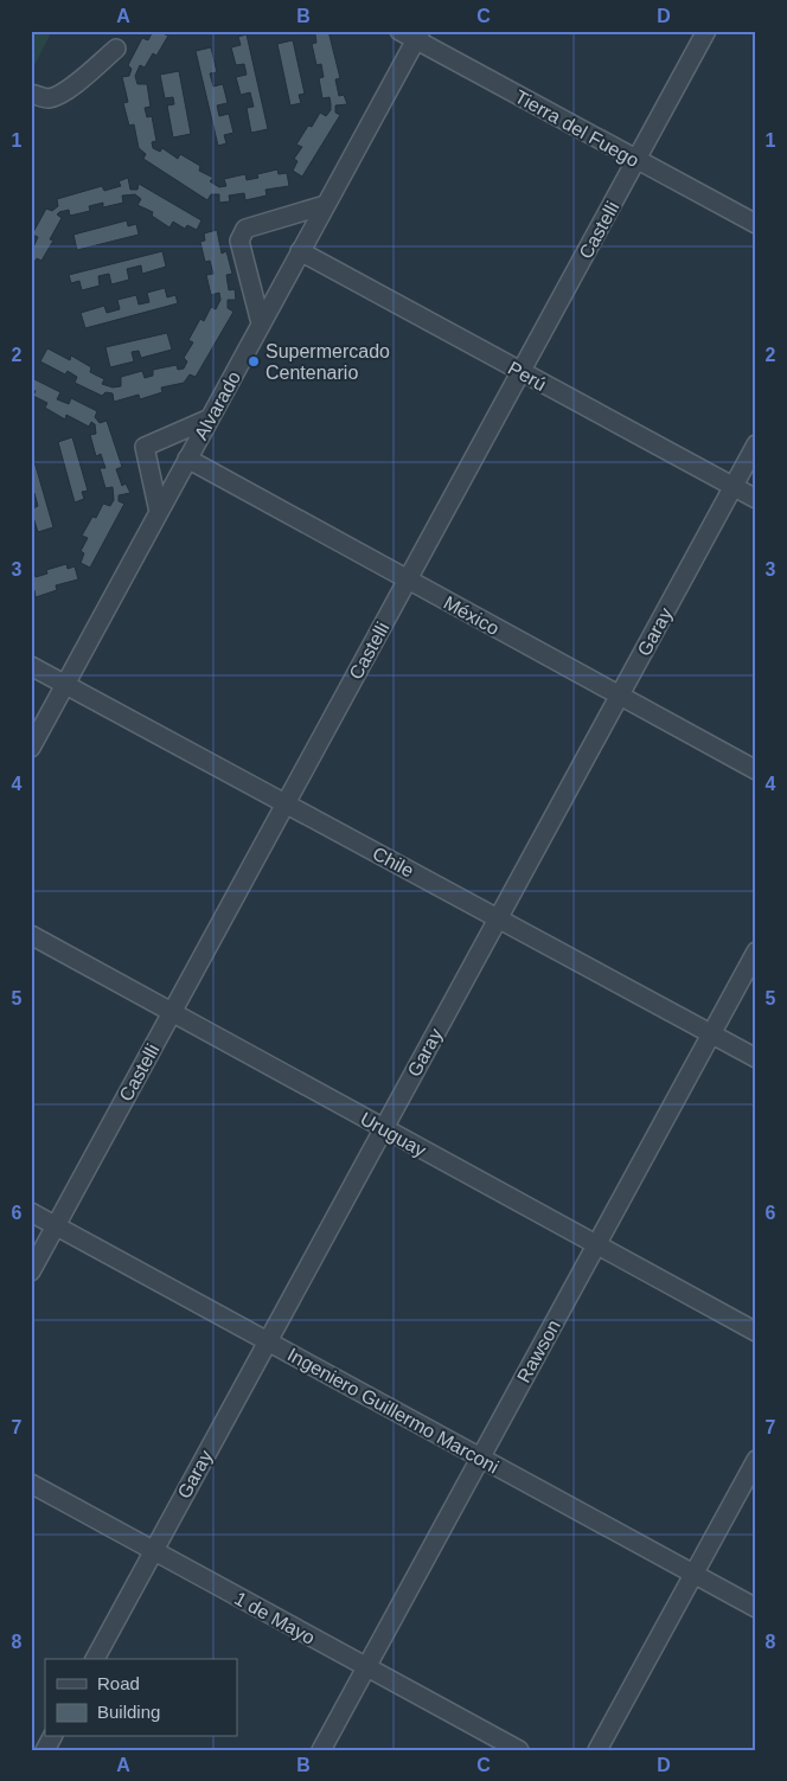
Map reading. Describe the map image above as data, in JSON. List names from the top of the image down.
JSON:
{
  "streets": {
    "street": [
      "Tierra del Fuego",
      "Castelli",
      "Perú",
      "Alvarado",
      "México",
      "Garay",
      "Chile",
      "Uruguay",
      "Rawson",
      "Ingeniero Guillermo Marconi",
      "1 de Mayo"
    ]
  },
  "crossings": [
    ["Tierra del Fuego", "Castelli"],
    ["Tierra del Fuego", "Alvarado"],
    ["Castelli", "Perú"],
    ["Castelli", "México"],
    ["Castelli", "Chile"],
    ["Castelli", "Uruguay"],
    ["Castelli", "Ingeniero Guillermo Marconi"],
    ["Perú", "Alvarado"],
    ["Perú", "Garay"],
    ["Alvarado", "México"],
    ["Alvarado", "Chile"],
    ["México", "Garay"],
    ["Garay", "Chile"],
    ["Garay", "Uruguay"],
    ["Garay", "Ingeniero Guillermo Marconi"],
    ["Garay", "1 de Mayo"],
    ["Chile", "Rawson"],
    ["Uruguay", "Rawson"],
    ["Rawson", "Ingeniero Guillermo Marconi"],
    ["Rawson", "1 de Mayo"]
  ],
  "places": ["Supermercado Centenario"],
  "legend": ["Road", "Building"],
  "grid": {
    "columns": [
      "A",
      "B",
      "C",
      "D"
    ],
    "rows": [
      "1",
      "2",
      "3",
      "4",
      "5",
      "6",
      "7",
      "8"
    ]
  }
}
